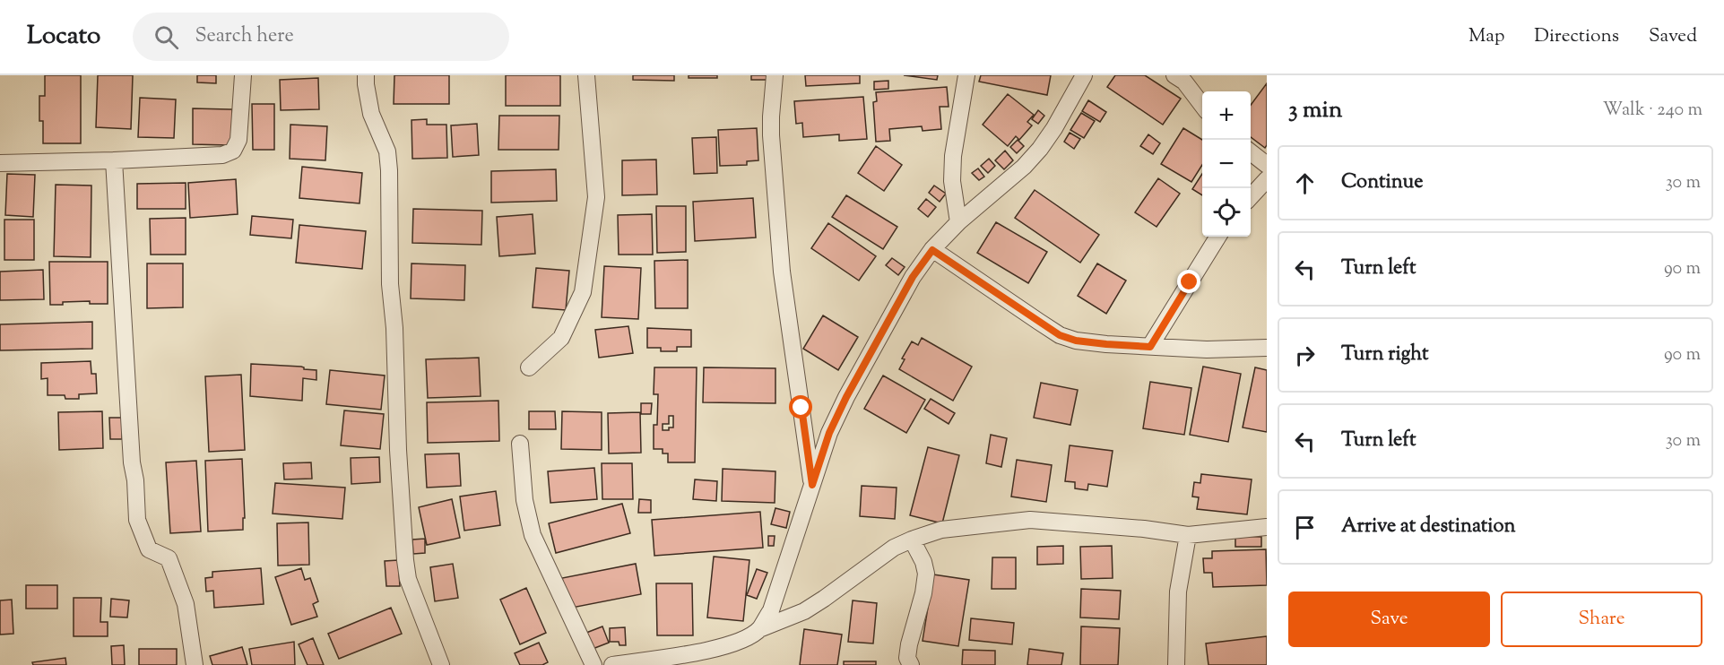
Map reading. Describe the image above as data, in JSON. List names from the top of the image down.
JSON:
{
  "page": {
    "header": "Locato",
    "search": "Search here",
    "nav": ["Map", "Directions", "Saved"],
    "heading": ["3 min", "Walk · 240 m"],
    "map_buttons": ["+", "−"],
    "list": [
      ["Continue", "30 m"],
      ["Turn left", "90 m"],
      ["Turn right", "90 m"],
      ["Turn left", "30 m"],
      "Arrive at destination"
    ],
    "buttons": ["Save", "Share"]
  }
}
